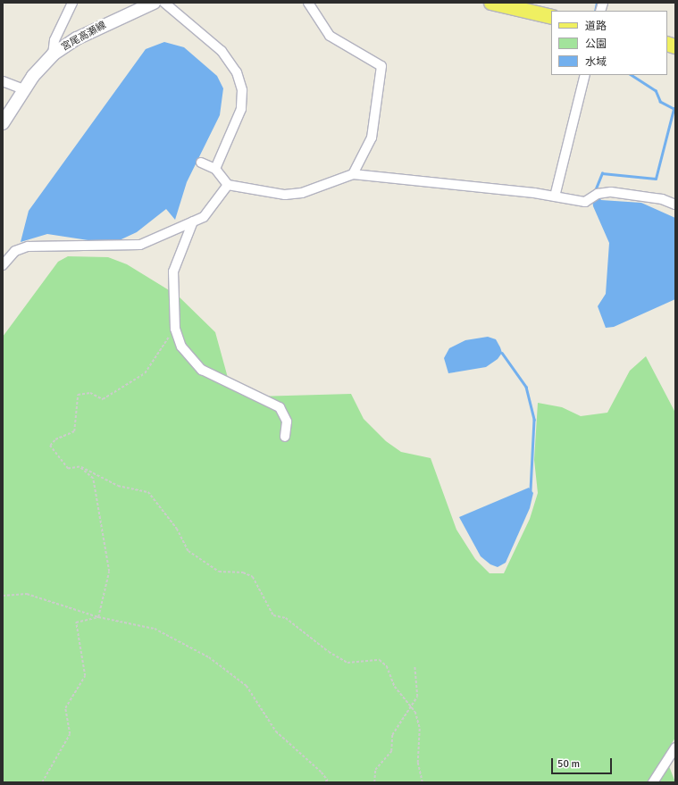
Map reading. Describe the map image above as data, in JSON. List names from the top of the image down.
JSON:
{
  "streets": {
    "main road": ["宮尾高瀬線"]
  },
  "legend": ["道路", "公園", "水域"],
  "scale_bar": "50 m"
}
